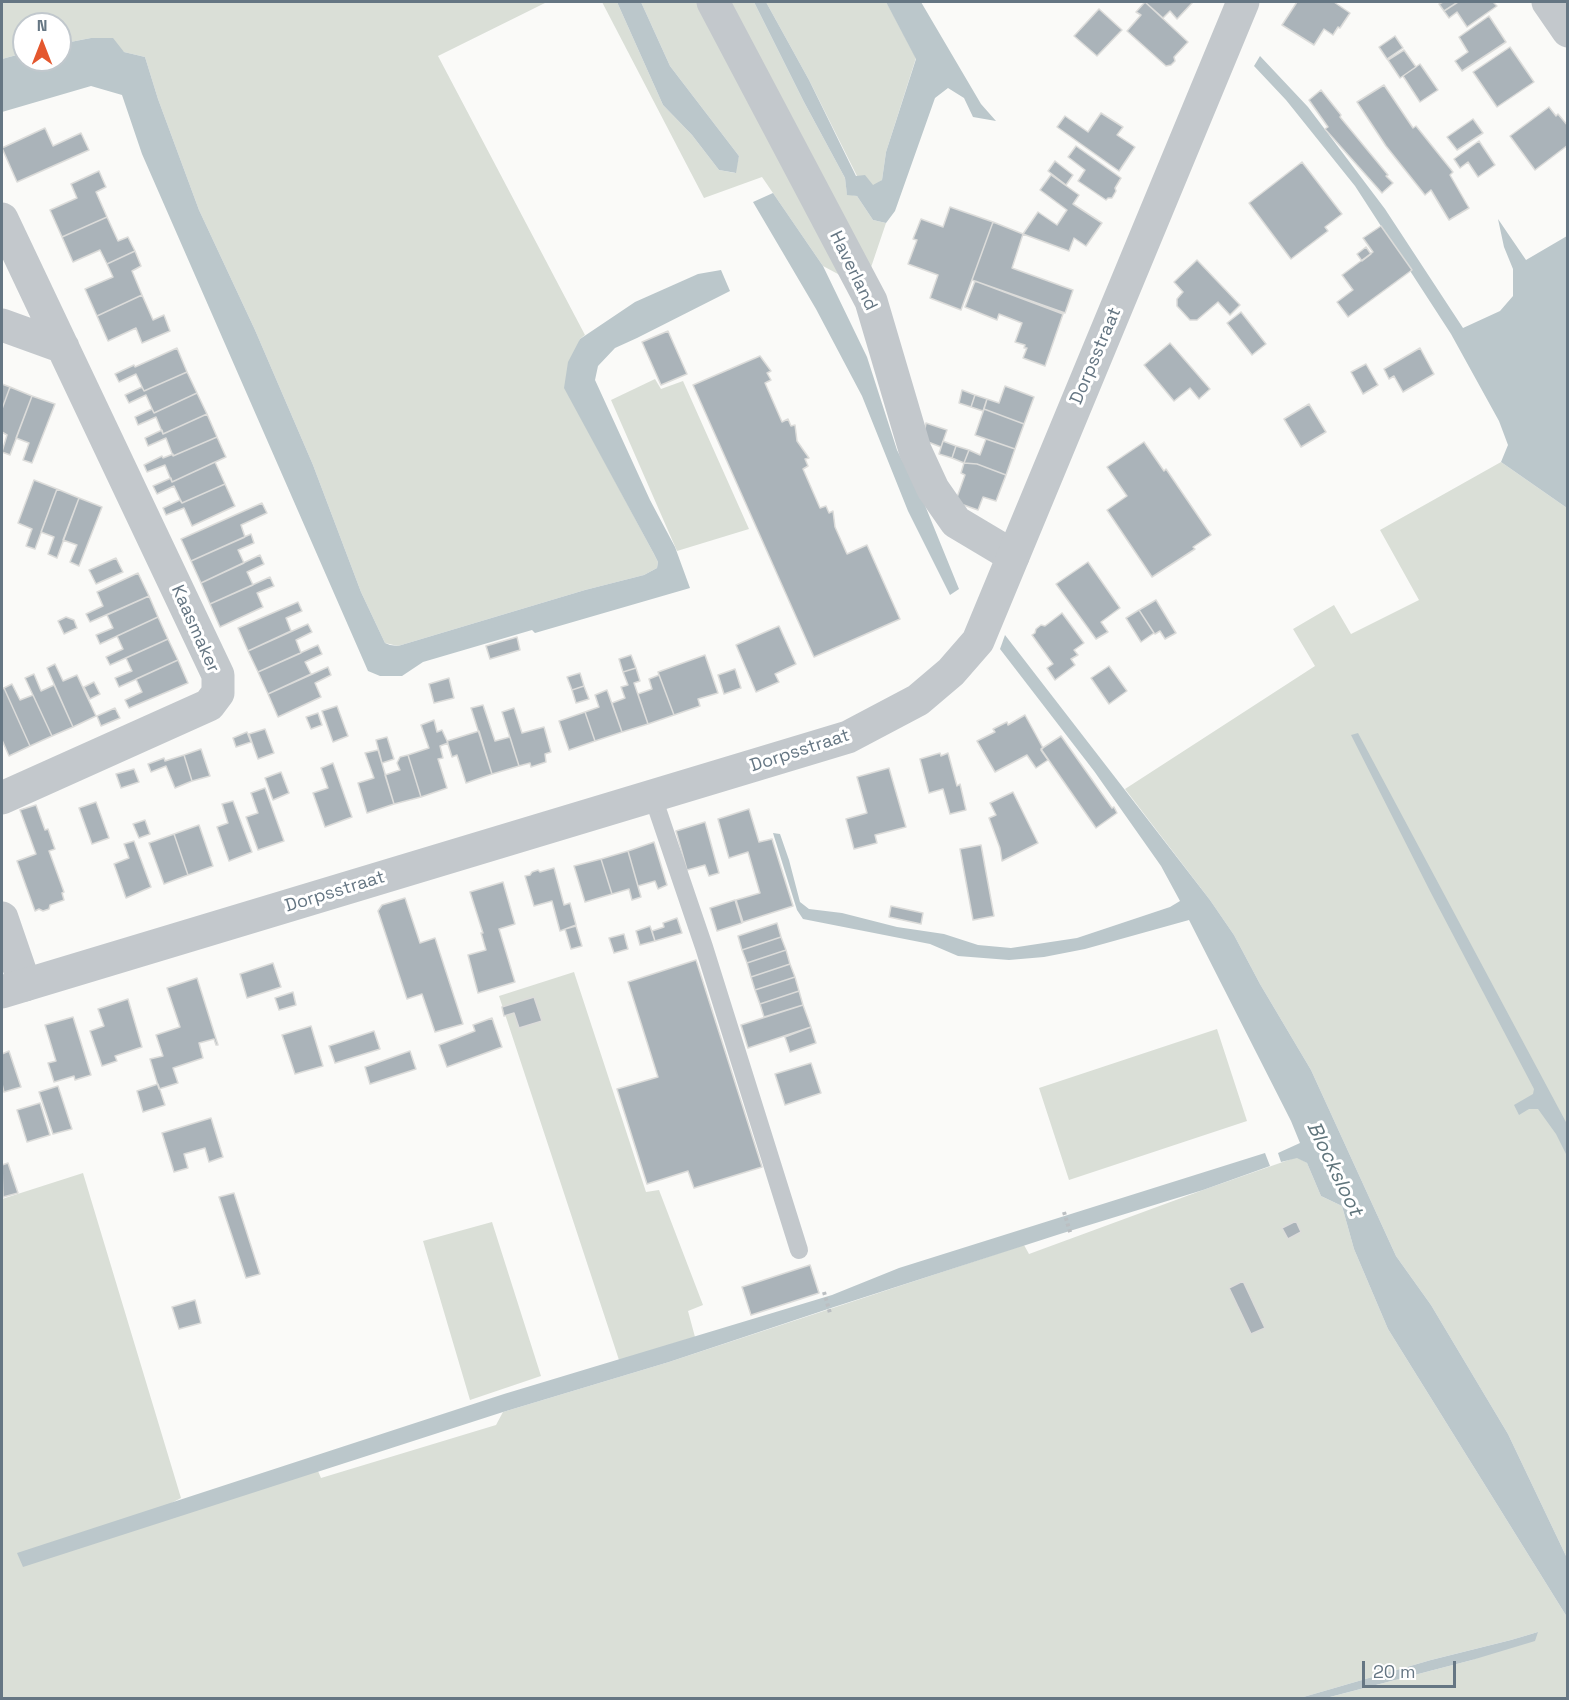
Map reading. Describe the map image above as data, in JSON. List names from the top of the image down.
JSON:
{
  "streets": {
    "street": ["Haverland", "Dorpsstraat", "Kaasmaker"]
  },
  "crossings": [
    ["Haverland", "Dorpsstraat"]
  ],
  "water": ["Blocksloot"],
  "scale_bar": "20 m",
  "north": "top"
}
